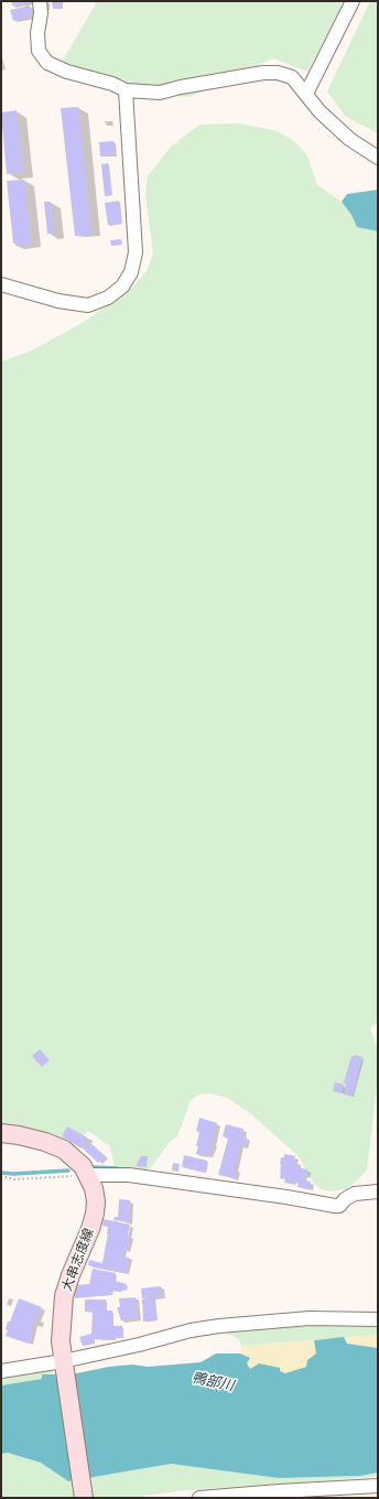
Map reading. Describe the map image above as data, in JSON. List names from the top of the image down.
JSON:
{
  "streets": {
    "main road": ["大串志度線"]
  },
  "water": ["鴨部川"]
}
